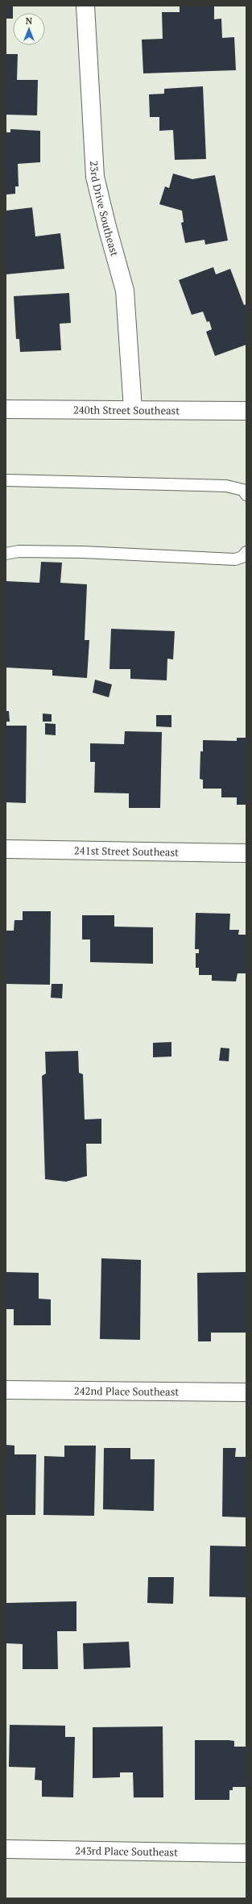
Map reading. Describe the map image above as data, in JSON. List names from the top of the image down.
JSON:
{
  "streets": {
    "street": [
      "23rd Drive Southeast",
      "240th Street Southeast",
      "241st Street Southeast",
      "242nd Place Southeast",
      "243rd Place Southeast"
    ]
  },
  "crossings": [
    ["23rd Drive Southeast", "240th Street Southeast"]
  ],
  "north": "top"
}
